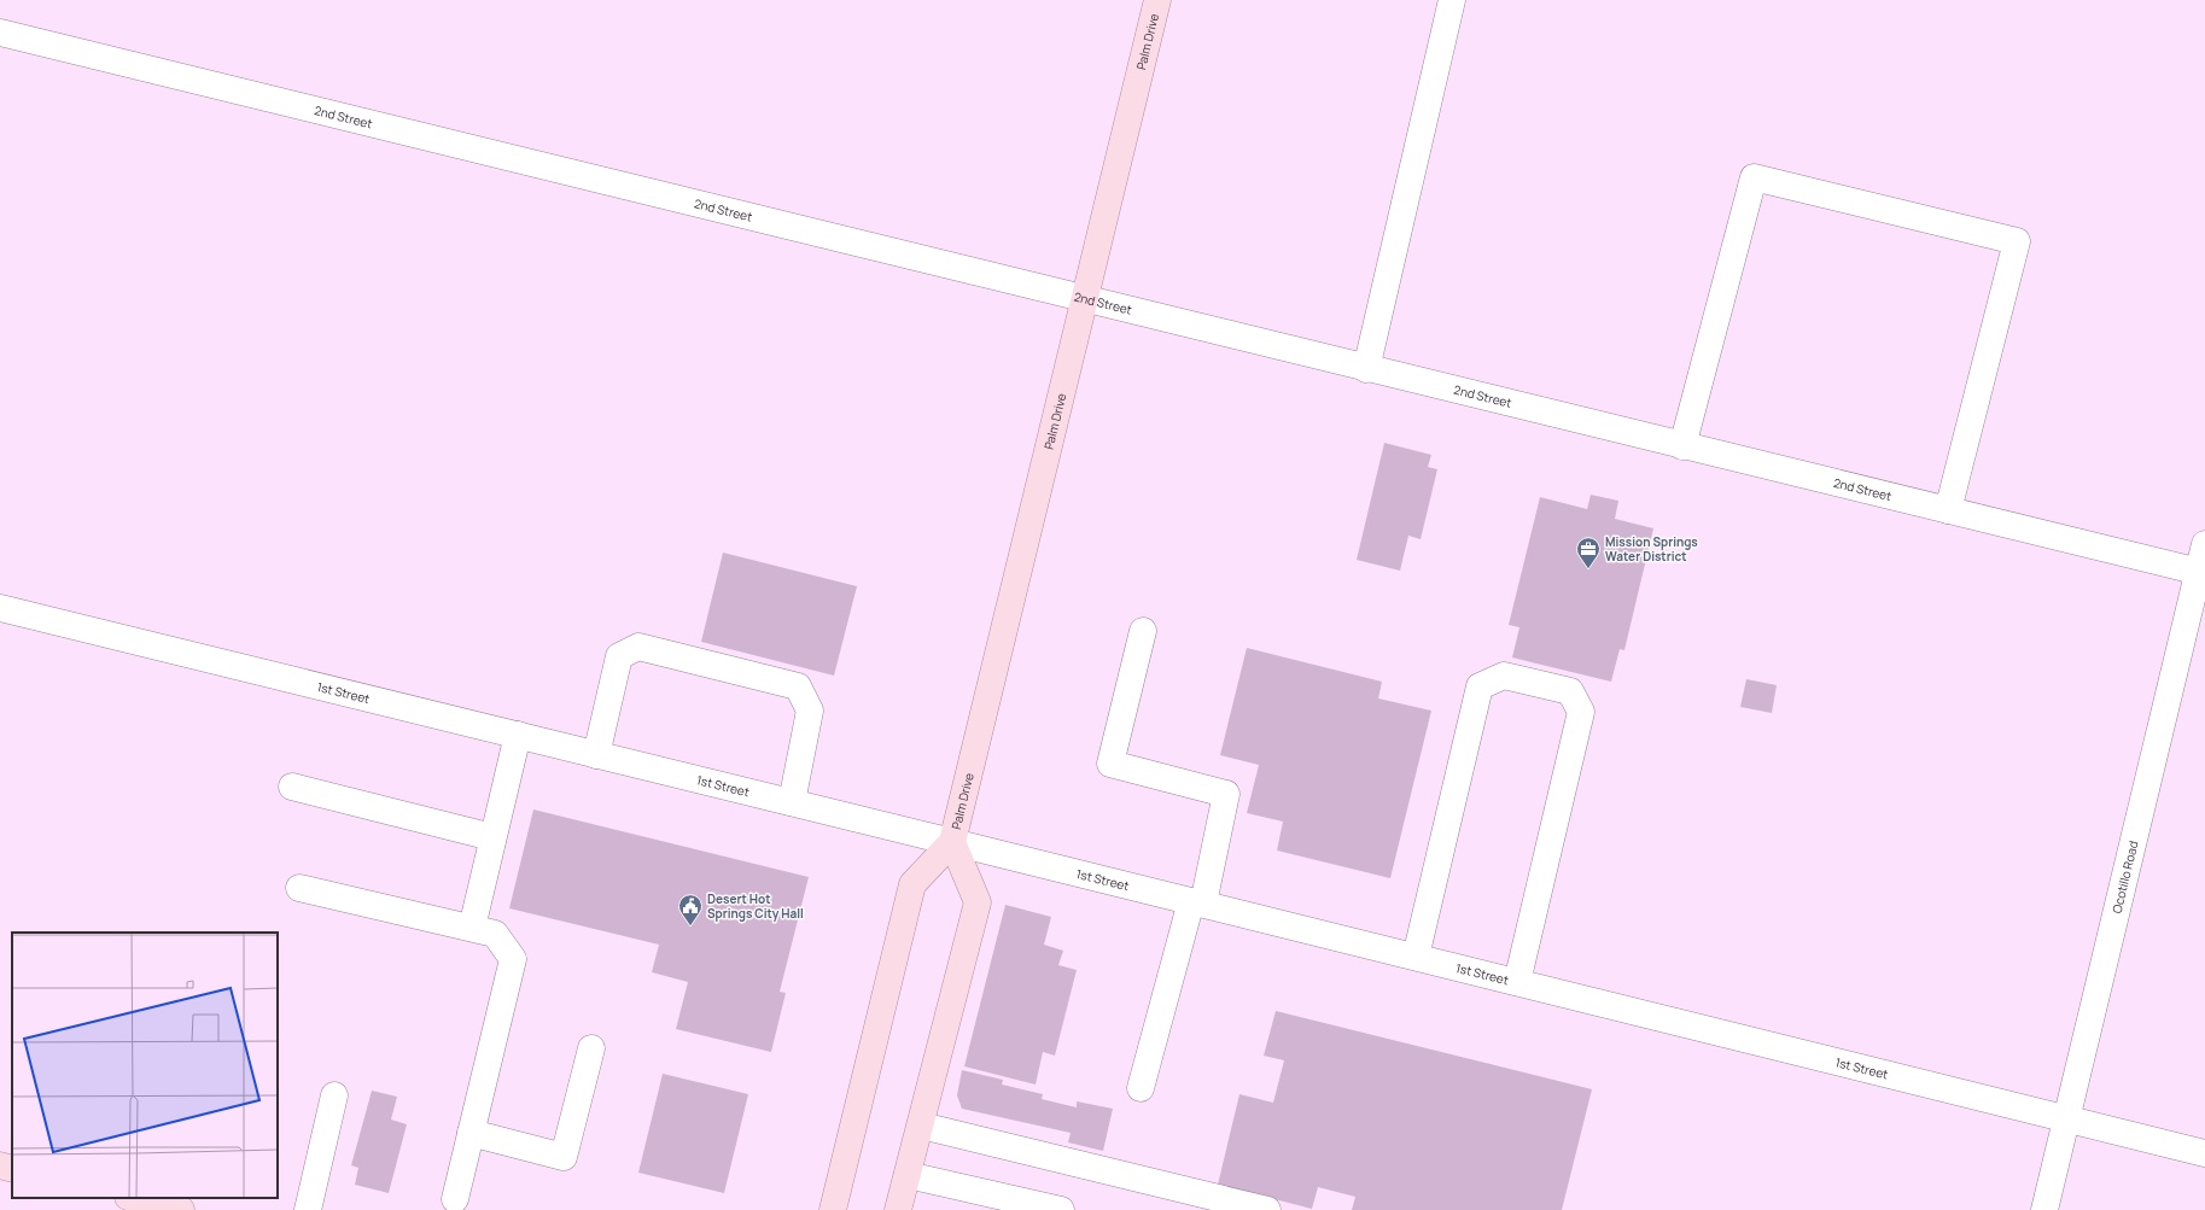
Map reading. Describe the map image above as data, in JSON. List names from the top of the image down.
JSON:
{
  "streets": {
    "main road": ["Palm Drive"],
    "street": ["2nd Street", "1st Street", "Ocotillo Road"]
  },
  "crossings": [
    ["Palm Drive", "2nd Street"],
    ["Palm Drive", "1st Street"],
    ["2nd Street", "Ocotillo Road"],
    ["1st Street", "Ocotillo Road"]
  ],
  "places": {
    "office": ["Mission Springs Water District"],
    "public building": ["Desert Hot Springs City Hall"]
  }
}
